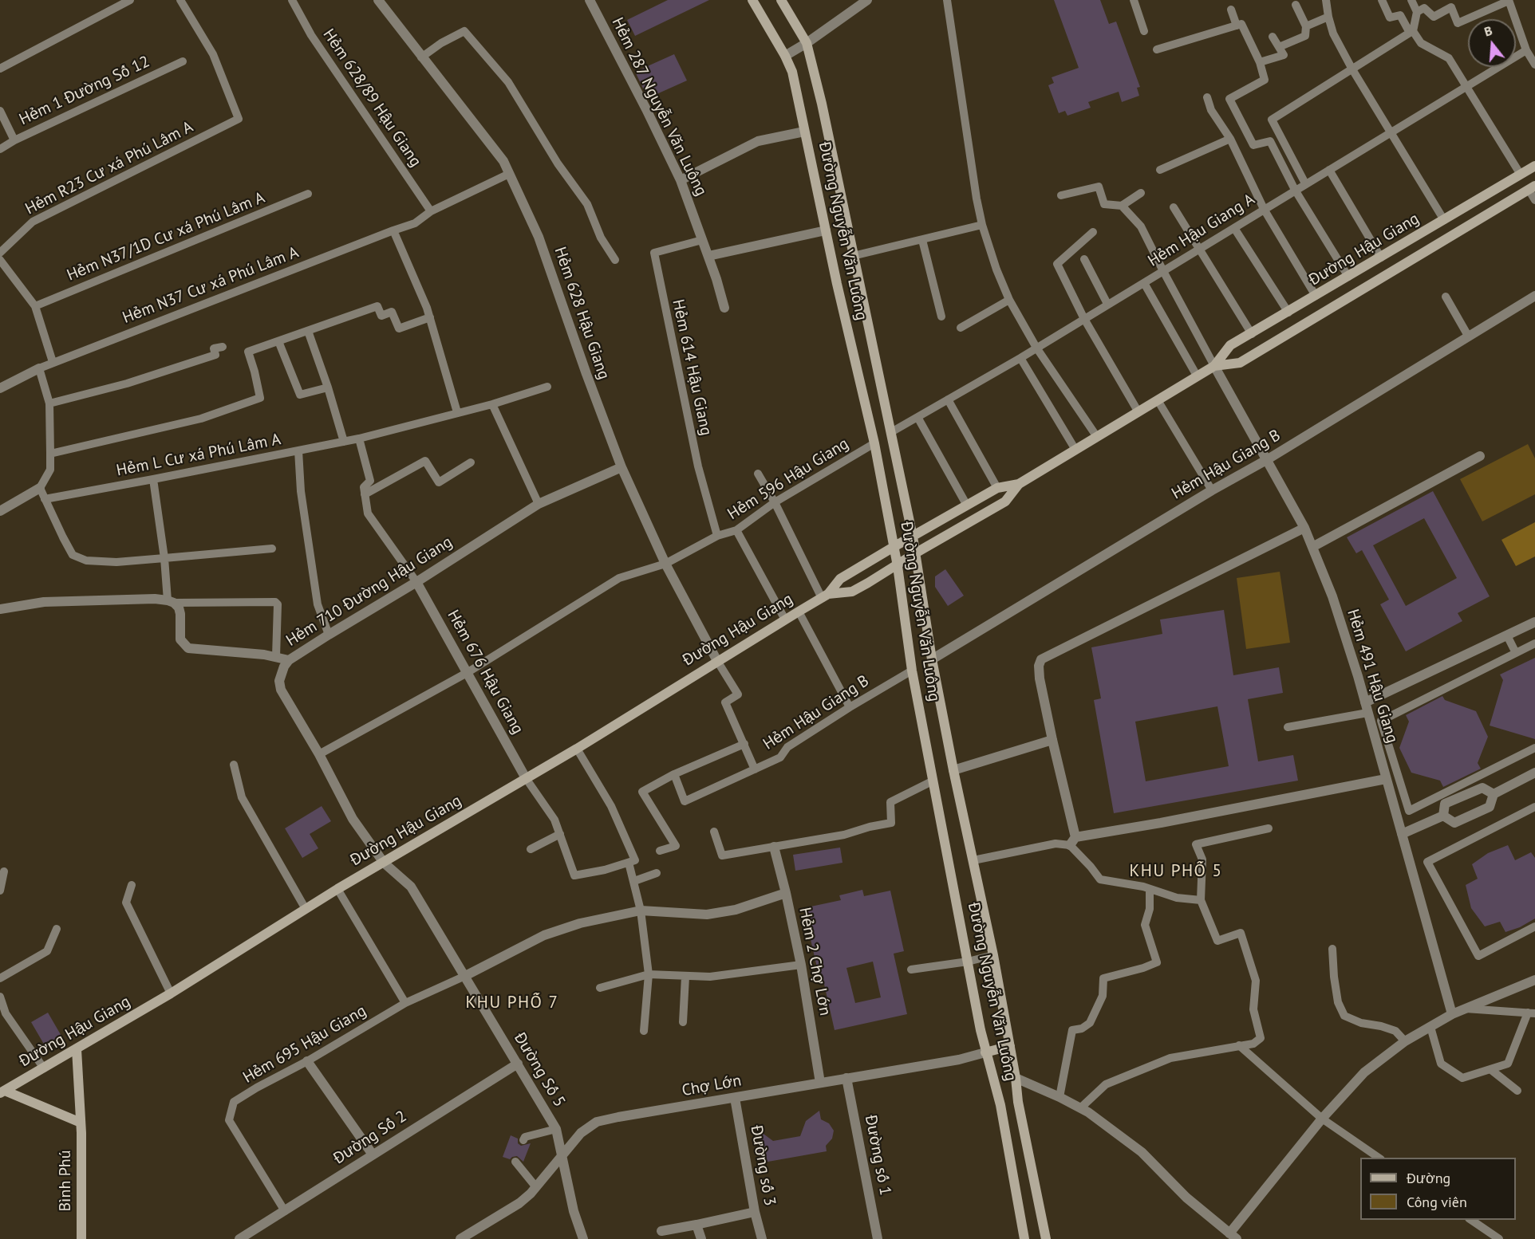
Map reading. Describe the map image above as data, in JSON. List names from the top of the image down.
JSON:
{
  "streets": {
    "main road": [
      "Đường Nguyễn Văn Luông",
      "Đường Hậu Giang",
      "Chợ Lớn",
      "Bình Phú"
    ],
    "street": [
      "Hẻm 287 Nguyễn Văn Luông",
      "Hẻm 628 Hậu Giang",
      "Hẻm Hậu Giang B",
      "Hẻm 710 Đường Hậu Giang",
      "Hẻm 676 Hậu Giang",
      "Hẻm 491 Hậu Giang",
      "Hẻm 2 Chợ Lớn",
      "Đường Số 5",
      "Đường Số 2",
      "Đường số 1",
      "Đường số 3"
    ],
    "lane": [
      "Hẻm 1 Đường Số 12",
      "Hẻm 628/89 Hậu Giang",
      "Hẻm R23 Cư xá Phú Lâm A",
      "Hẻm Hậu Giang A",
      "Hẻm N37/1D Cư xá Phú Lâm A",
      "Hẻm N37 Cư xá Phú Lâm A",
      "Hẻm 614 Hậu Giang",
      "Hẻm L Cư xá Phú Lâm A",
      "Hẻm 596 Hậu Giang",
      "Hẻm 695 Hậu Giang"
    ]
  },
  "crossings": [
    ["Hẻm 628/89 Hậu Giang", "Hẻm N37 Cư xá Phú Lâm A"],
    ["Hẻm 287 Nguyễn Văn Luông", "Hẻm 614 Hậu Giang"],
    ["Hẻm Hậu Giang A", "Đường Nguyễn Văn Luông"],
    ["Đường Nguyễn Văn Luông", "Đường Hậu Giang"],
    ["Đường Nguyễn Văn Luông", "Hẻm Hậu Giang B"],
    ["Đường Nguyễn Văn Luông", "Hẻm 596 Hậu Giang"],
    ["Đường Nguyễn Văn Luông", "Chợ Lớn"],
    ["Đường Hậu Giang", "Hẻm 628 Hậu Giang"],
    ["Đường Hậu Giang", "Hẻm 710 Đường Hậu Giang"],
    ["Đường Hậu Giang", "Hẻm 676 Hậu Giang"],
    ["Đường Hậu Giang", "Hẻm 491 Hậu Giang"],
    ["Đường Hậu Giang", "Đường Số 5"],
    ["Đường Hậu Giang", "Bình Phú"],
    ["Hẻm N37 Cư xá Phú Lâm A", "Hẻm 628 Hậu Giang"],
    ["Hẻm 628 Hậu Giang", "Hẻm 596 Hậu Giang"],
    ["Hẻm 628 Hậu Giang", "Hẻm 710 Đường Hậu Giang"],
    ["Hẻm 614 Hậu Giang", "Hẻm 596 Hậu Giang"],
    ["Hẻm Hậu Giang B", "Hẻm 491 Hậu Giang"],
    ["Hẻm 596 Hậu Giang", "Hẻm 710 Đường Hậu Giang"],
    ["Hẻm 596 Hậu Giang", "Hẻm 676 Hậu Giang"],
    ["Hẻm 710 Đường Hậu Giang", "Hẻm 676 Hậu Giang"],
    ["Hẻm 710 Đường Hậu Giang", "Đường Số 5"],
    ["Hẻm 2 Chợ Lớn", "Chợ Lớn"],
    ["Hẻm 695 Hậu Giang", "Đường Số 5"],
    ["Hẻm 695 Hậu Giang", "Đường Số 2"],
    ["Đường Số 5", "Chợ Lớn"],
    ["Đường Số 5", "Đường Số 2"],
    ["Chợ Lớn", "Đường số 1"],
    ["Chợ Lớn", "Đường số 3"]
  ],
  "districts": ["KHU PHỐ 5", "KHU PHỐ 7"],
  "legend": ["Đường", "Công viên"],
  "north": "top"
}
